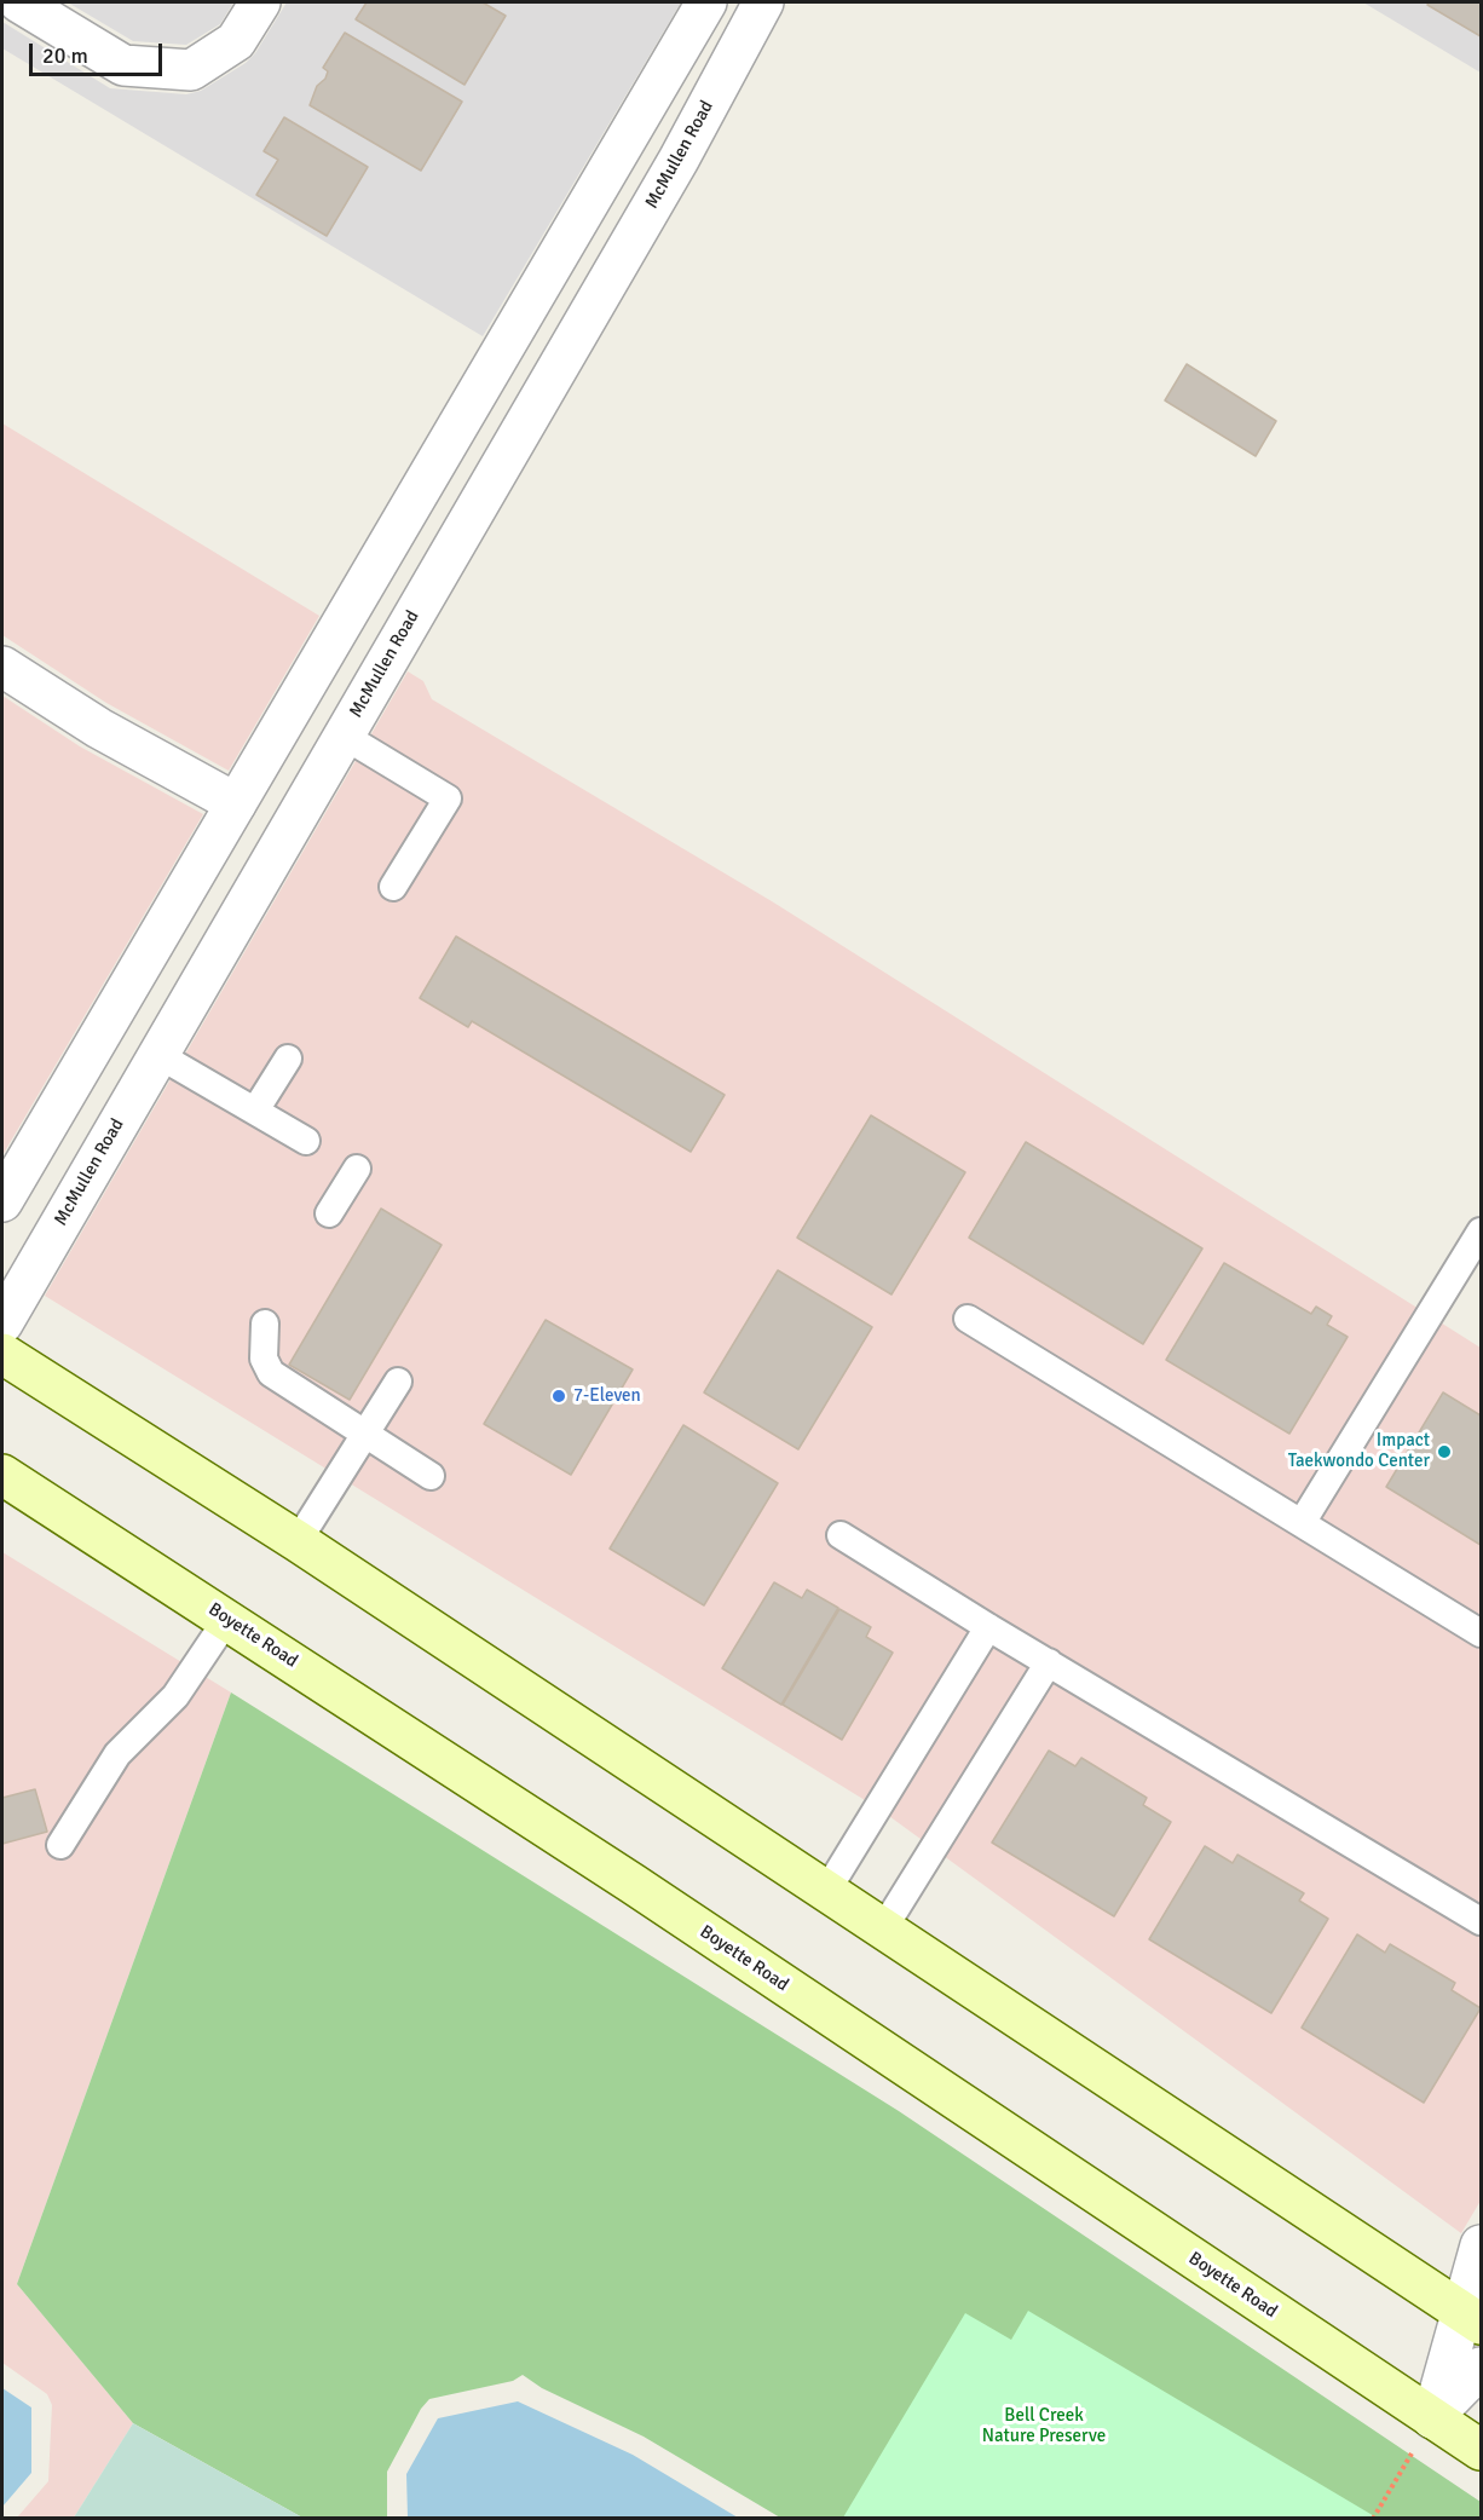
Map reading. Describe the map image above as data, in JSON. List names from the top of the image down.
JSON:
{
  "streets": {
    "main road": ["Boyette Road"],
    "street": ["McMullen Road"]
  },
  "parks": ["Bell Creek Nature Preserve"],
  "places": ["7-Eleven", "Impact Taekwondo Center"],
  "scale_bar": "20 m"
}
